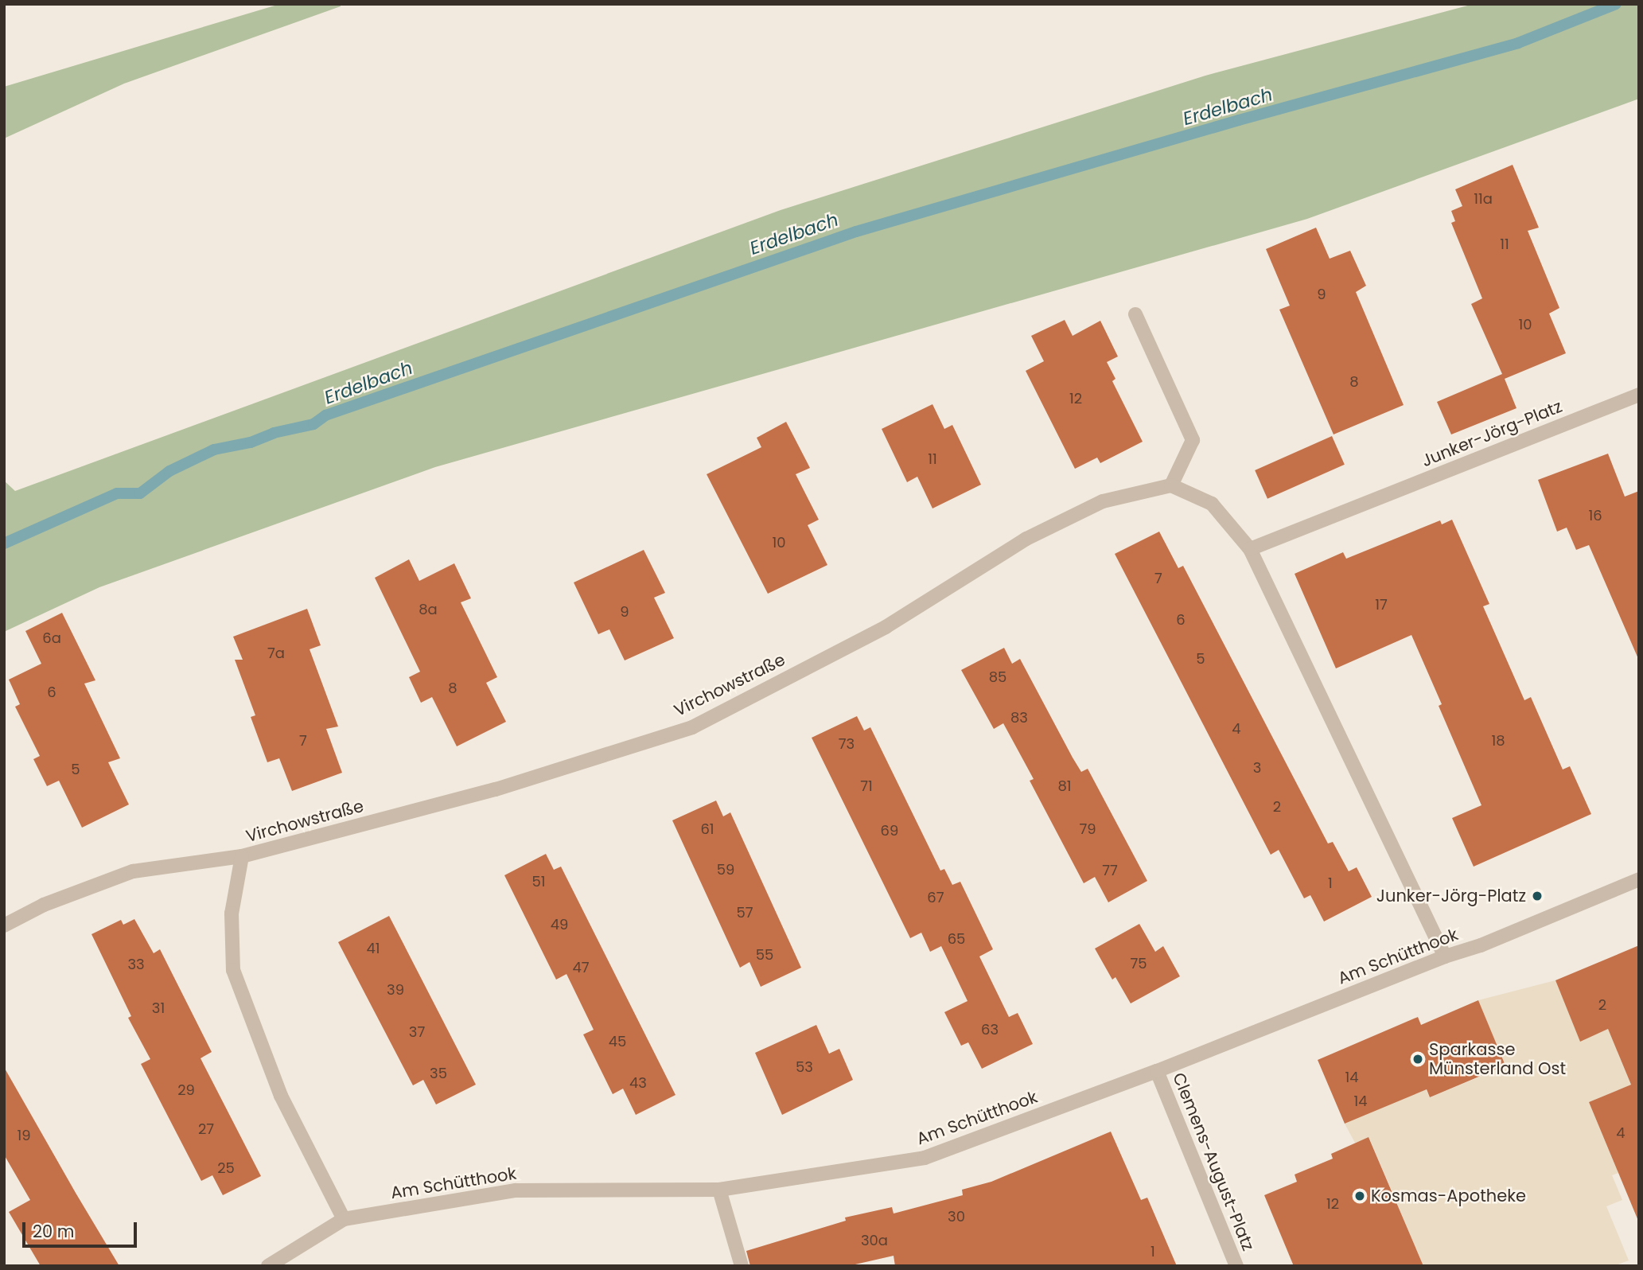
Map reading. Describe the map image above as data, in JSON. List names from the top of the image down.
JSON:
{
  "streets": {
    "street": [
      "Junker-Jörg-Platz",
      "Virchowstraße",
      "Am Schütthook",
      "Clemens-August-Platz"
    ]
  },
  "crossings": [
    ["Virchowstraße", "Am Schütthook"],
    ["Am Schütthook", "Clemens-August-Platz"]
  ],
  "water": ["Erdelbach"],
  "places": ["Junker-Jörg-Platz", "Sparkasse Münsterland Ost", "Kosmas-Apotheke"],
  "house_numbers": [
    "11a",
    "11",
    "9",
    "10",
    "8",
    "12",
    "11",
    "16",
    "10",
    "7",
    "17",
    "8a",
    "9",
    "6",
    "6a",
    "7a",
    "5",
    "85",
    "8",
    "6",
    "83",
    "4",
    "7",
    "18",
    "73",
    "3",
    "5",
    "71",
    "81",
    "2",
    "61",
    "79",
    "69",
    "59",
    "77",
    "51",
    "1",
    "67",
    "57",
    "49",
    "65",
    "41",
    "55",
    "75",
    "33",
    "47",
    "39",
    "2",
    "31",
    "63",
    "37",
    "45",
    "53",
    "35",
    "14",
    "43",
    "29",
    "14",
    "27",
    "4",
    "19",
    "25",
    "12",
    "30",
    "30a",
    "1"
  ],
  "scale_bar": "20 m"
}
